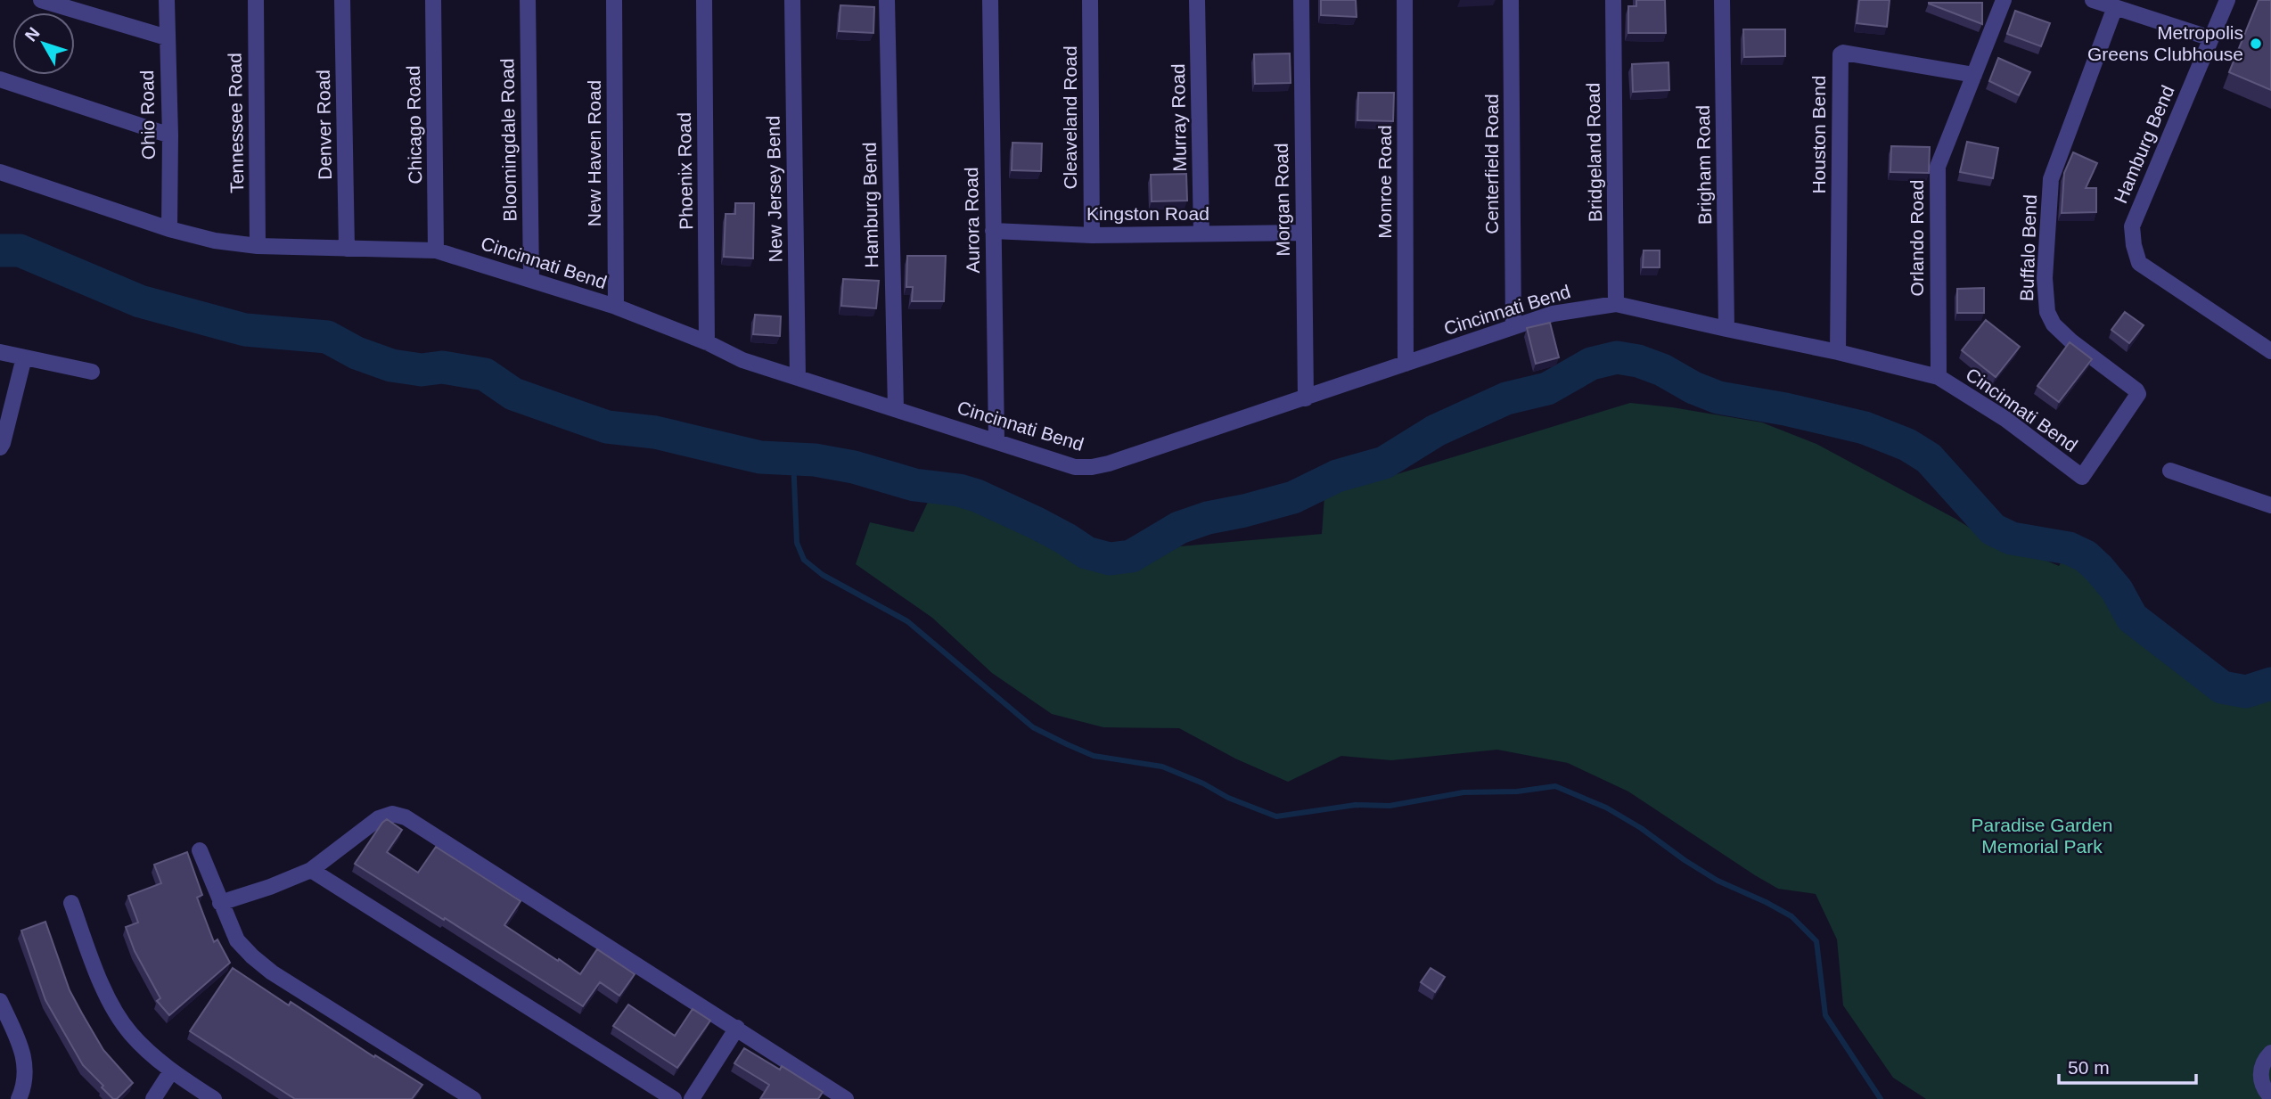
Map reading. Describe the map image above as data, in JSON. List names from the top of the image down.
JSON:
{
  "streets": {
    "street": [
      "Ohio Road",
      "Cleaveland Road",
      "Murray Road",
      "Tennessee Road",
      "Denver Road",
      "Chicago Road",
      "Houston Bend",
      "Bloomingdale Road",
      "Hamburg Bend",
      "Bridgeland Road",
      "New Haven Road",
      "Centerfield Road",
      "Brigham Road",
      "Phoenix Road",
      "Monroe Road",
      "New Jersey Bend",
      "Morgan Road",
      "Kingston Road",
      "Aurora Road",
      "Orlando Road",
      "Buffalo Bend",
      "Cincinnati Bend"
    ]
  },
  "crossings": [
    ["Ohio Road", "Cincinnati Bend"],
    ["Cleaveland Road", "Kingston Road"],
    ["Murray Road", "Kingston Road"],
    ["Tennessee Road", "Cincinnati Bend"],
    ["Denver Road", "Cincinnati Bend"],
    ["Chicago Road", "Cincinnati Bend"],
    ["Houston Bend", "Orlando Road"],
    ["Houston Bend", "Cincinnati Bend"],
    ["Bloomingdale Road", "Cincinnati Bend"],
    ["Hamburg Bend", "Cincinnati Bend"],
    ["Bridgeland Road", "Cincinnati Bend"],
    ["New Haven Road", "Cincinnati Bend"],
    ["Centerfield Road", "Cincinnati Bend"],
    ["Brigham Road", "Cincinnati Bend"],
    ["Phoenix Road", "Cincinnati Bend"],
    ["Monroe Road", "Cincinnati Bend"],
    ["New Jersey Bend", "Cincinnati Bend"],
    ["Morgan Road", "Kingston Road"],
    ["Morgan Road", "Cincinnati Bend"],
    ["Kingston Road", "Aurora Road"],
    ["Aurora Road", "Cincinnati Bend"],
    ["Orlando Road", "Cincinnati Bend"],
    ["Buffalo Bend", "Cincinnati Bend"]
  ],
  "parks": ["Paradise Garden Memorial Park"],
  "places": ["Metropolis Greens Clubhouse"],
  "scale_bar": "50 m",
  "north": "top left"
}
